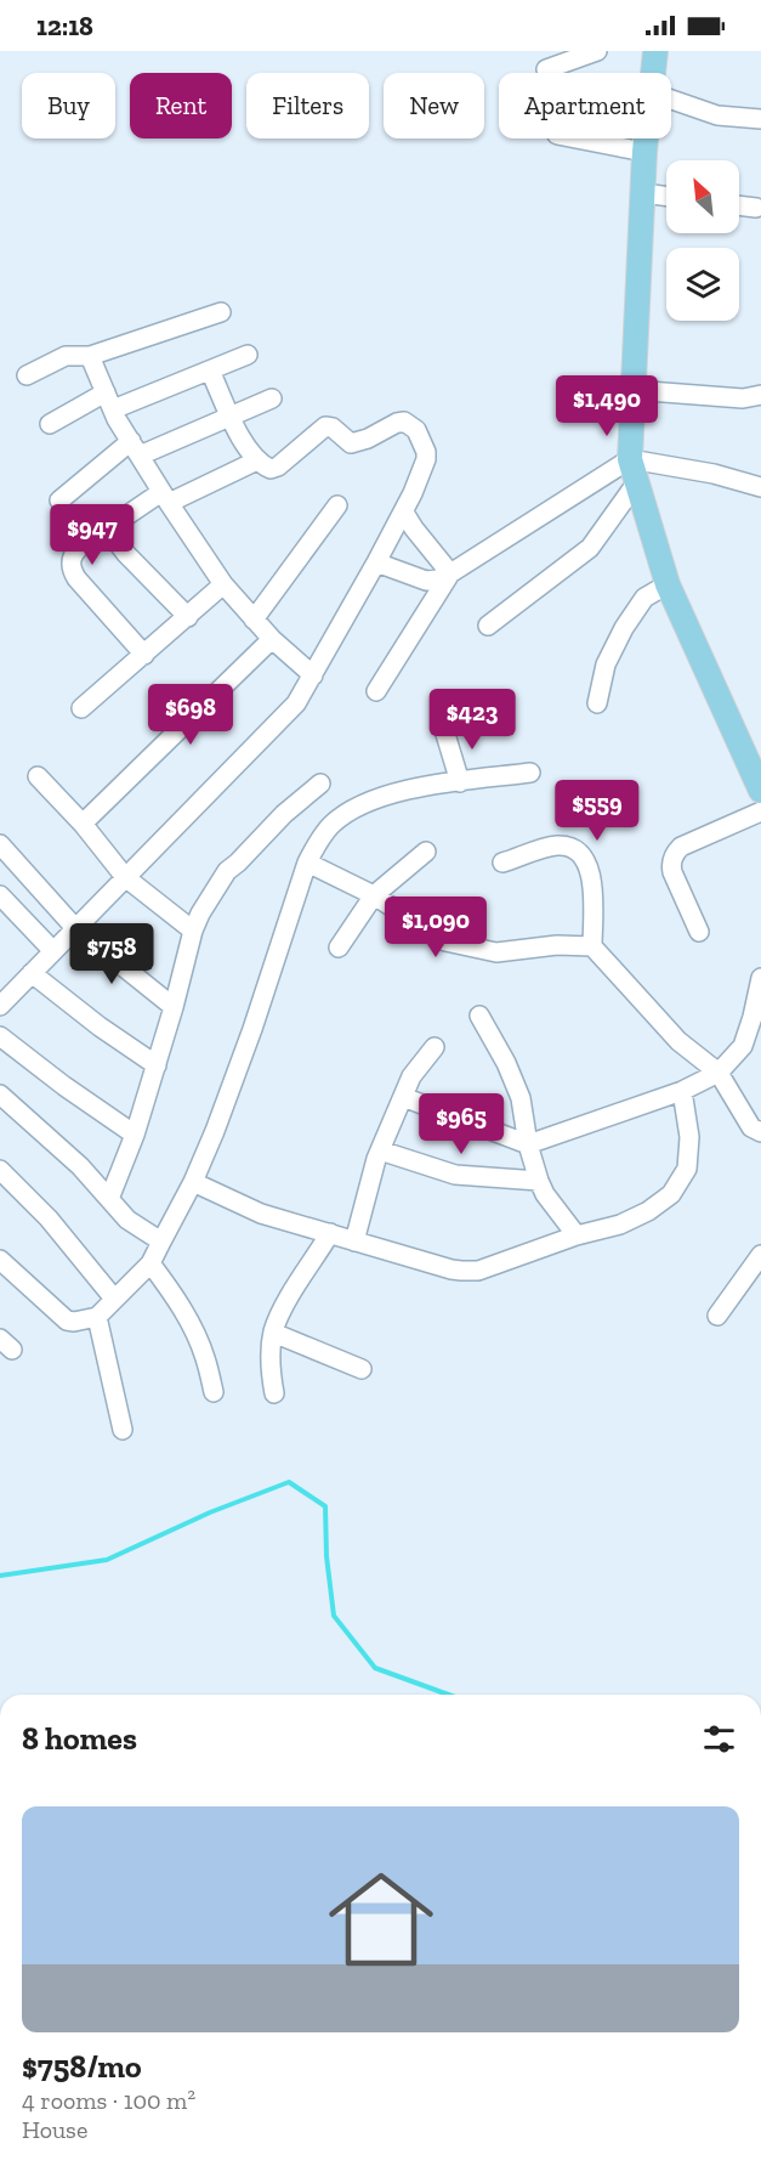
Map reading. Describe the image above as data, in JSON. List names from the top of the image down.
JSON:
{
  "north": "top left",
  "page": {
    "status": "12:18",
    "chip": [
      "Buy",
      "Rent",
      "Filters",
      "New",
      "Apartment"
    ],
    "price": [
      "$1,490",
      "$947",
      "$698",
      "$423",
      "$559",
      "$1,090",
      "$758",
      "$965"
    ],
    "heading": "8 homes",
    "list": [
      {
        "name": "$758/mo",
        "note": "4 rooms · 100 m² · House"
      }
    ]
  }
}
